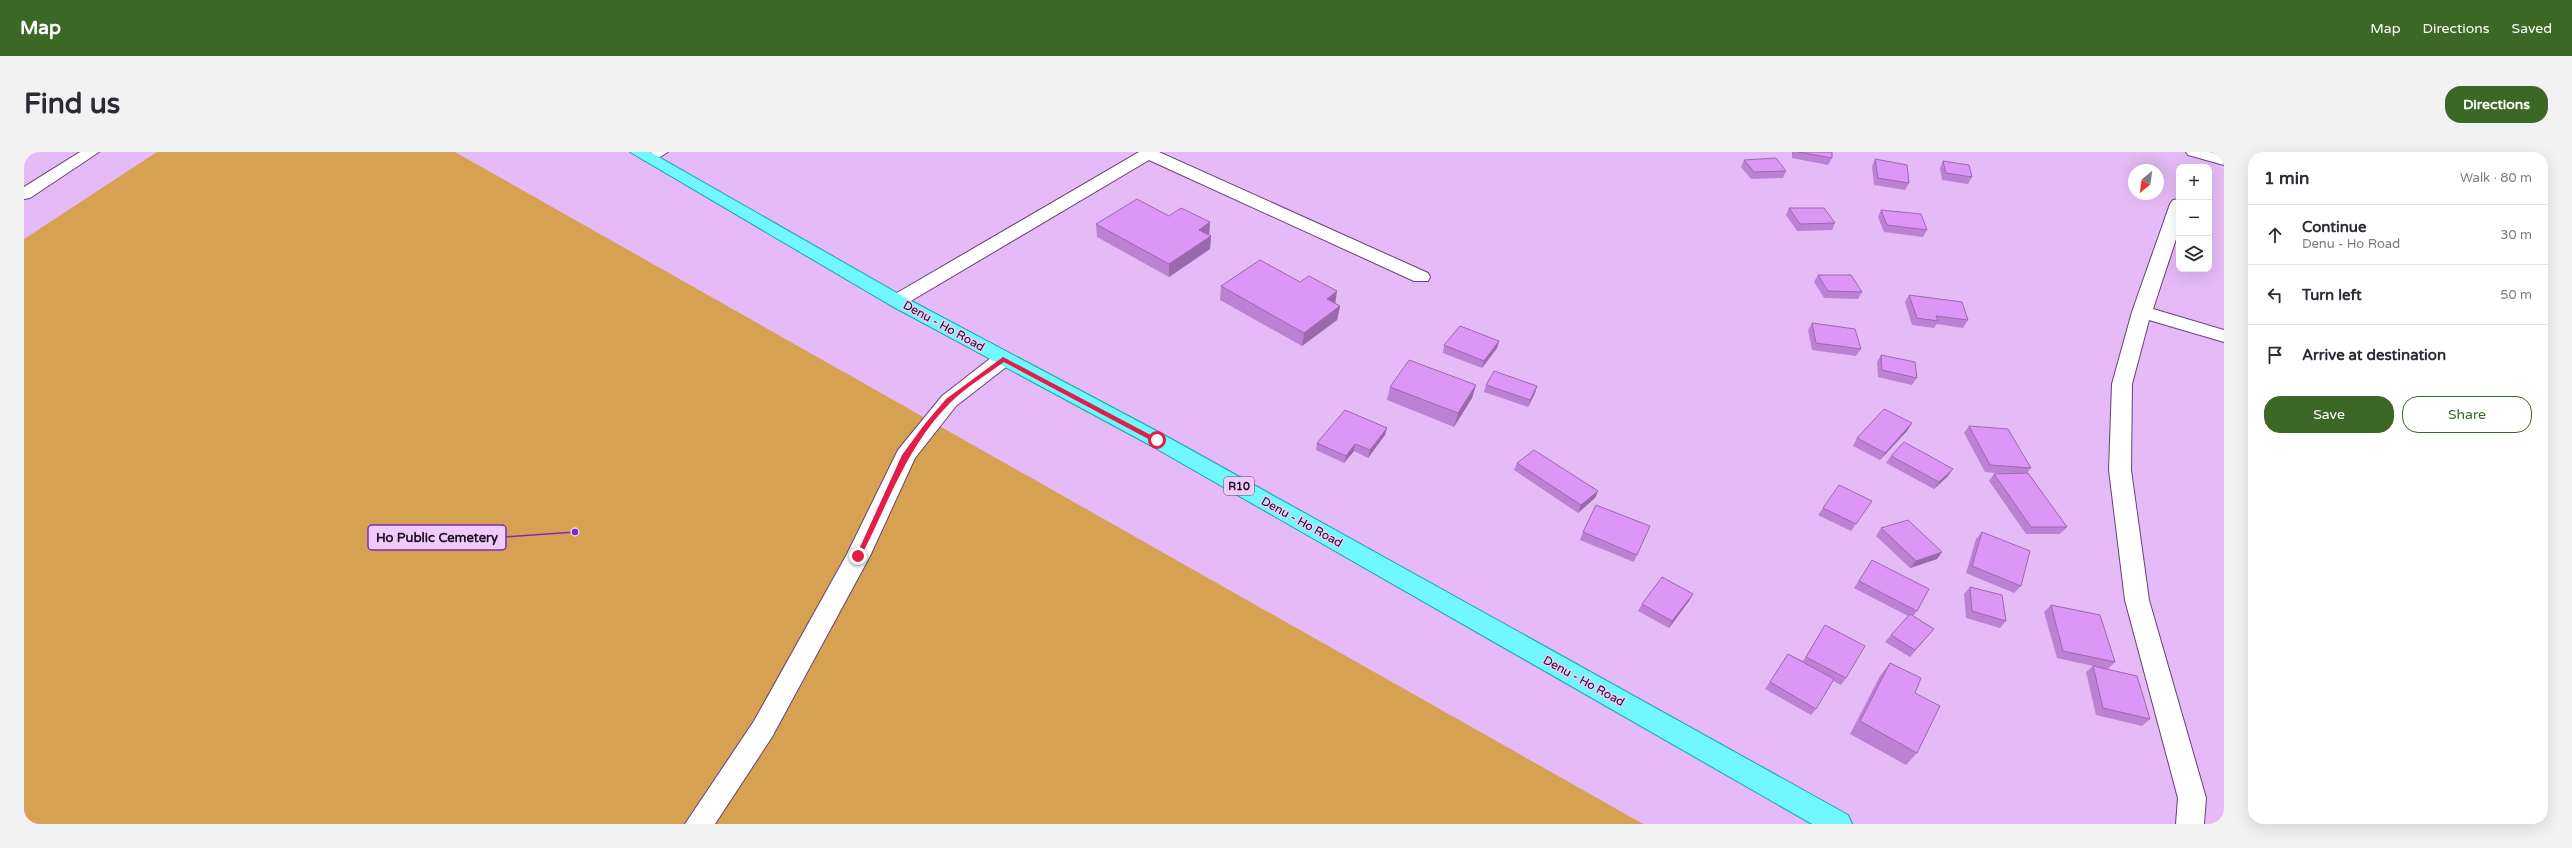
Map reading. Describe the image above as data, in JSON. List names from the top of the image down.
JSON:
{
  "streets": {
    "main road": ["Denu - Ho Road", "R10"]
  },
  "places": ["Ho Public Cemetery"],
  "north": "bottom left",
  "page": {
    "header": "Map",
    "nav": ["Map", "Directions", "Saved"],
    "buttons": [
      "Directions",
      ["Save", "Share"]
    ],
    "title": "Find us",
    "heading": ["1 min", "Walk · 80 m"],
    "map_buttons": ["+", "−"],
    "list": [
      ["Continue", "Denu - Ho Road", "30 m"],
      ["Turn left", "50 m"],
      "Arrive at destination"
    ]
  }
}
